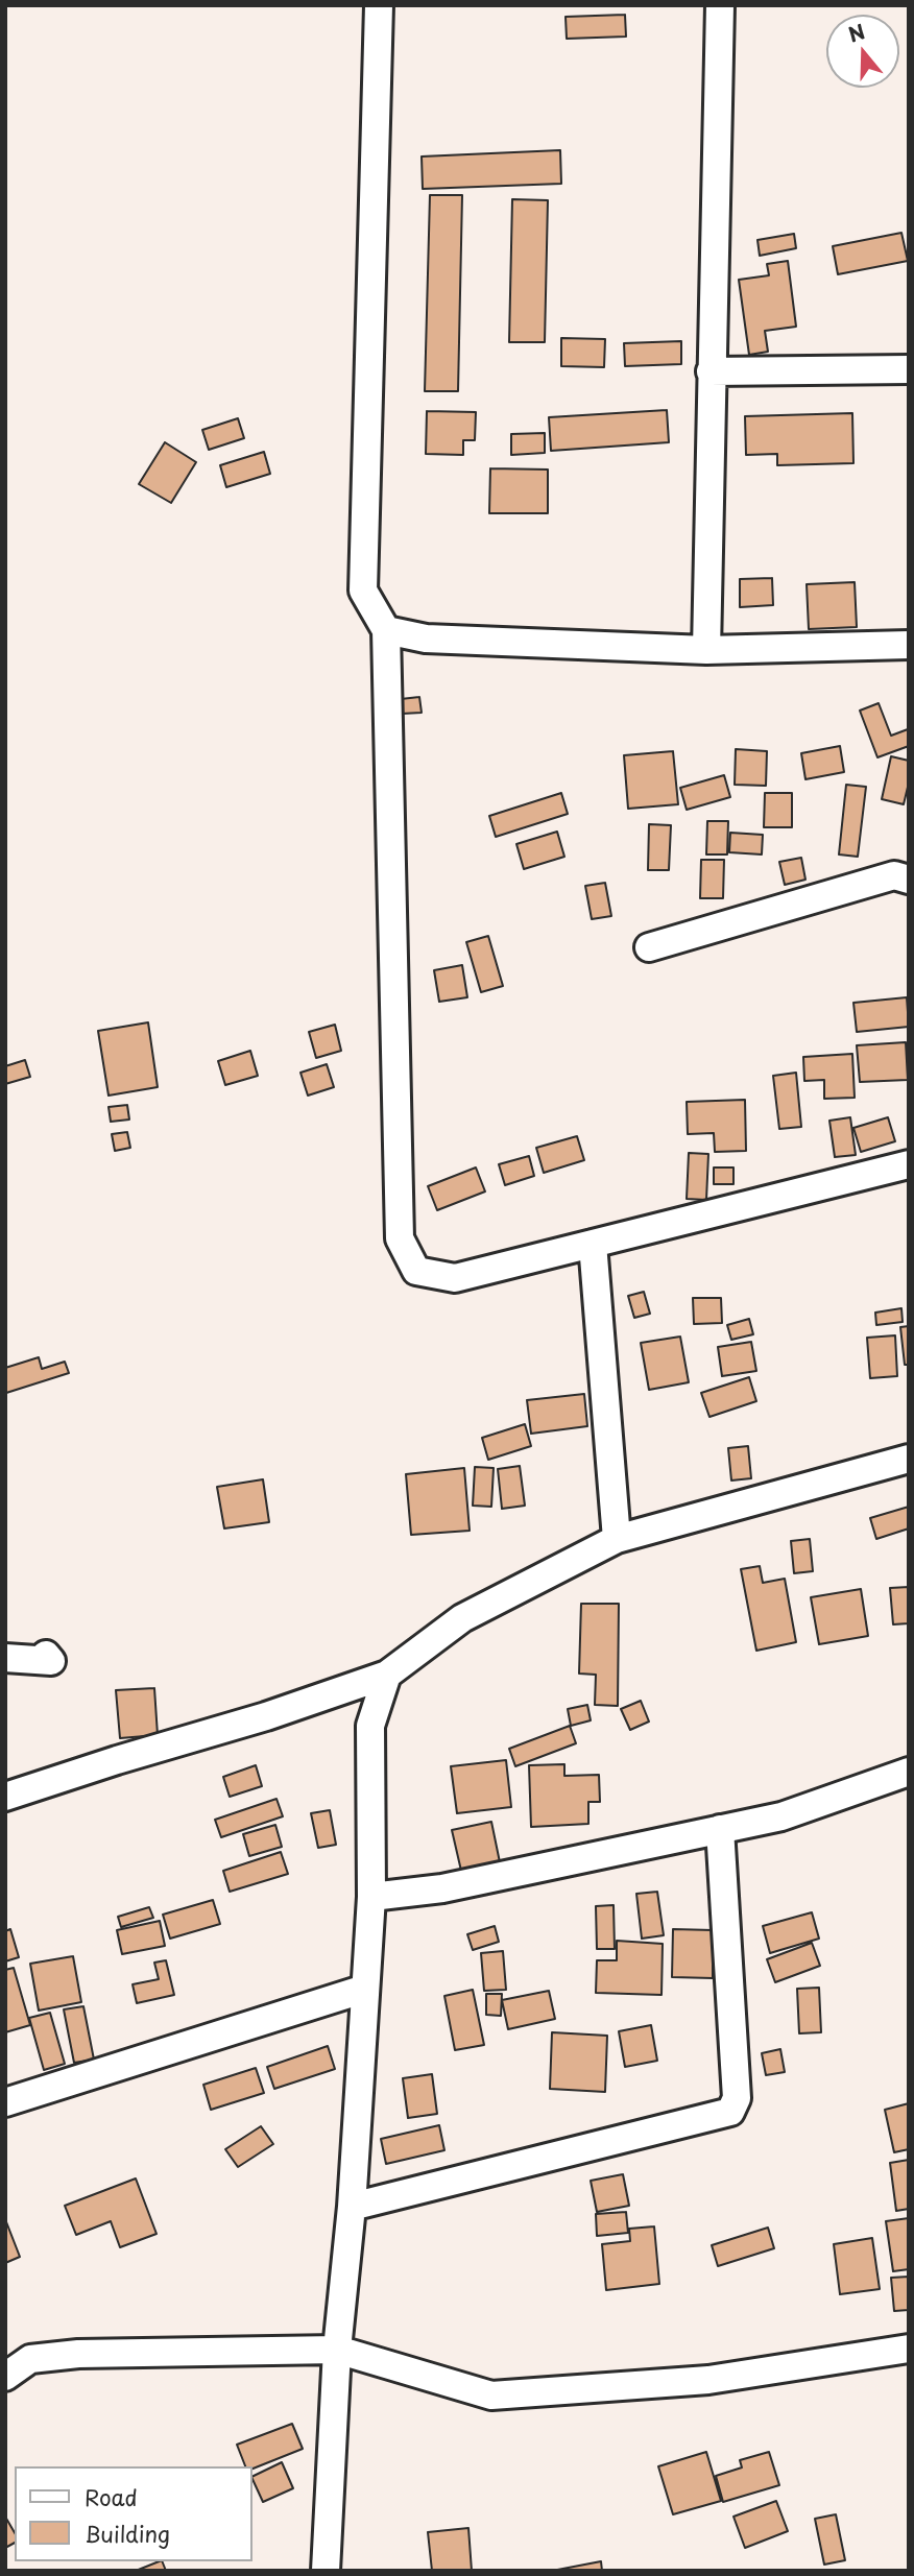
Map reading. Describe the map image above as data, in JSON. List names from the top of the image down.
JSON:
{
  "legend": ["Road", "Building"],
  "north": "top"
}
